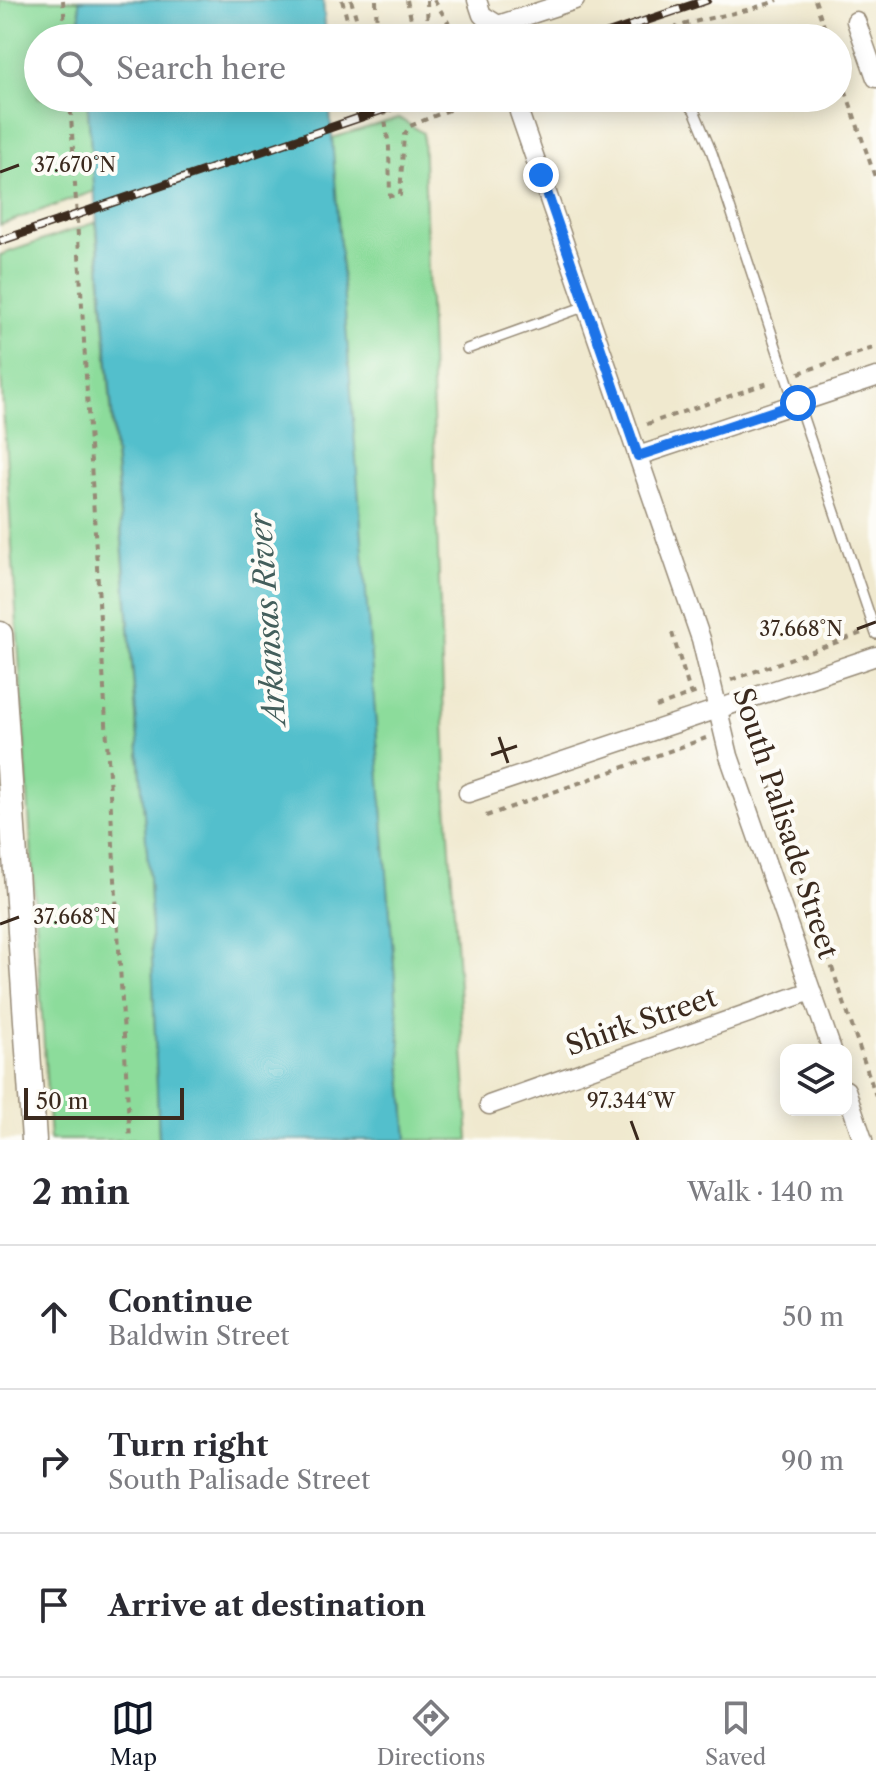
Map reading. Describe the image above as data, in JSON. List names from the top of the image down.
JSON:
{
  "streets": {
    "street": ["South Palisade Street", "Shirk Street"]
  },
  "crossings": [
    ["South Palisade Street", "Shirk Street"]
  ],
  "water": ["Arkansas River"],
  "scale_bar": "50 m",
  "page": {
    "search": "Search here",
    "scale": "50 m",
    "heading": ["2 min", "Walk · 140 m"],
    "list": [
      ["Continue", "Baldwin Street", "50 m"],
      ["Turn right", "South Palisade Street", "90 m"],
      "Arrive at destination"
    ],
    "nav": ["Map", "Directions", "Saved"]
  },
  "coordinates": ["37.670°N", "37.668°N", "97.344°W"]
}
